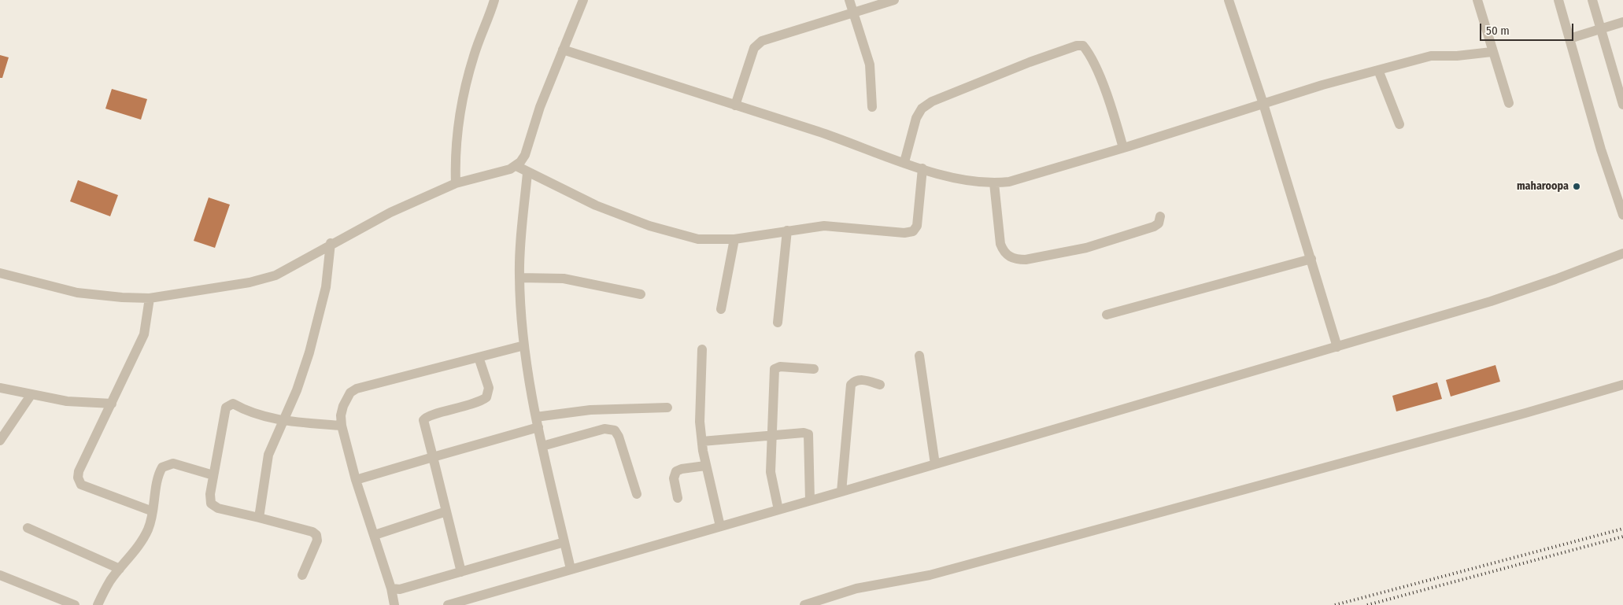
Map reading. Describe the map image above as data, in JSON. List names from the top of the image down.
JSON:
{
  "places": ["maharoopa"],
  "scale_bar": "50 m"
}
